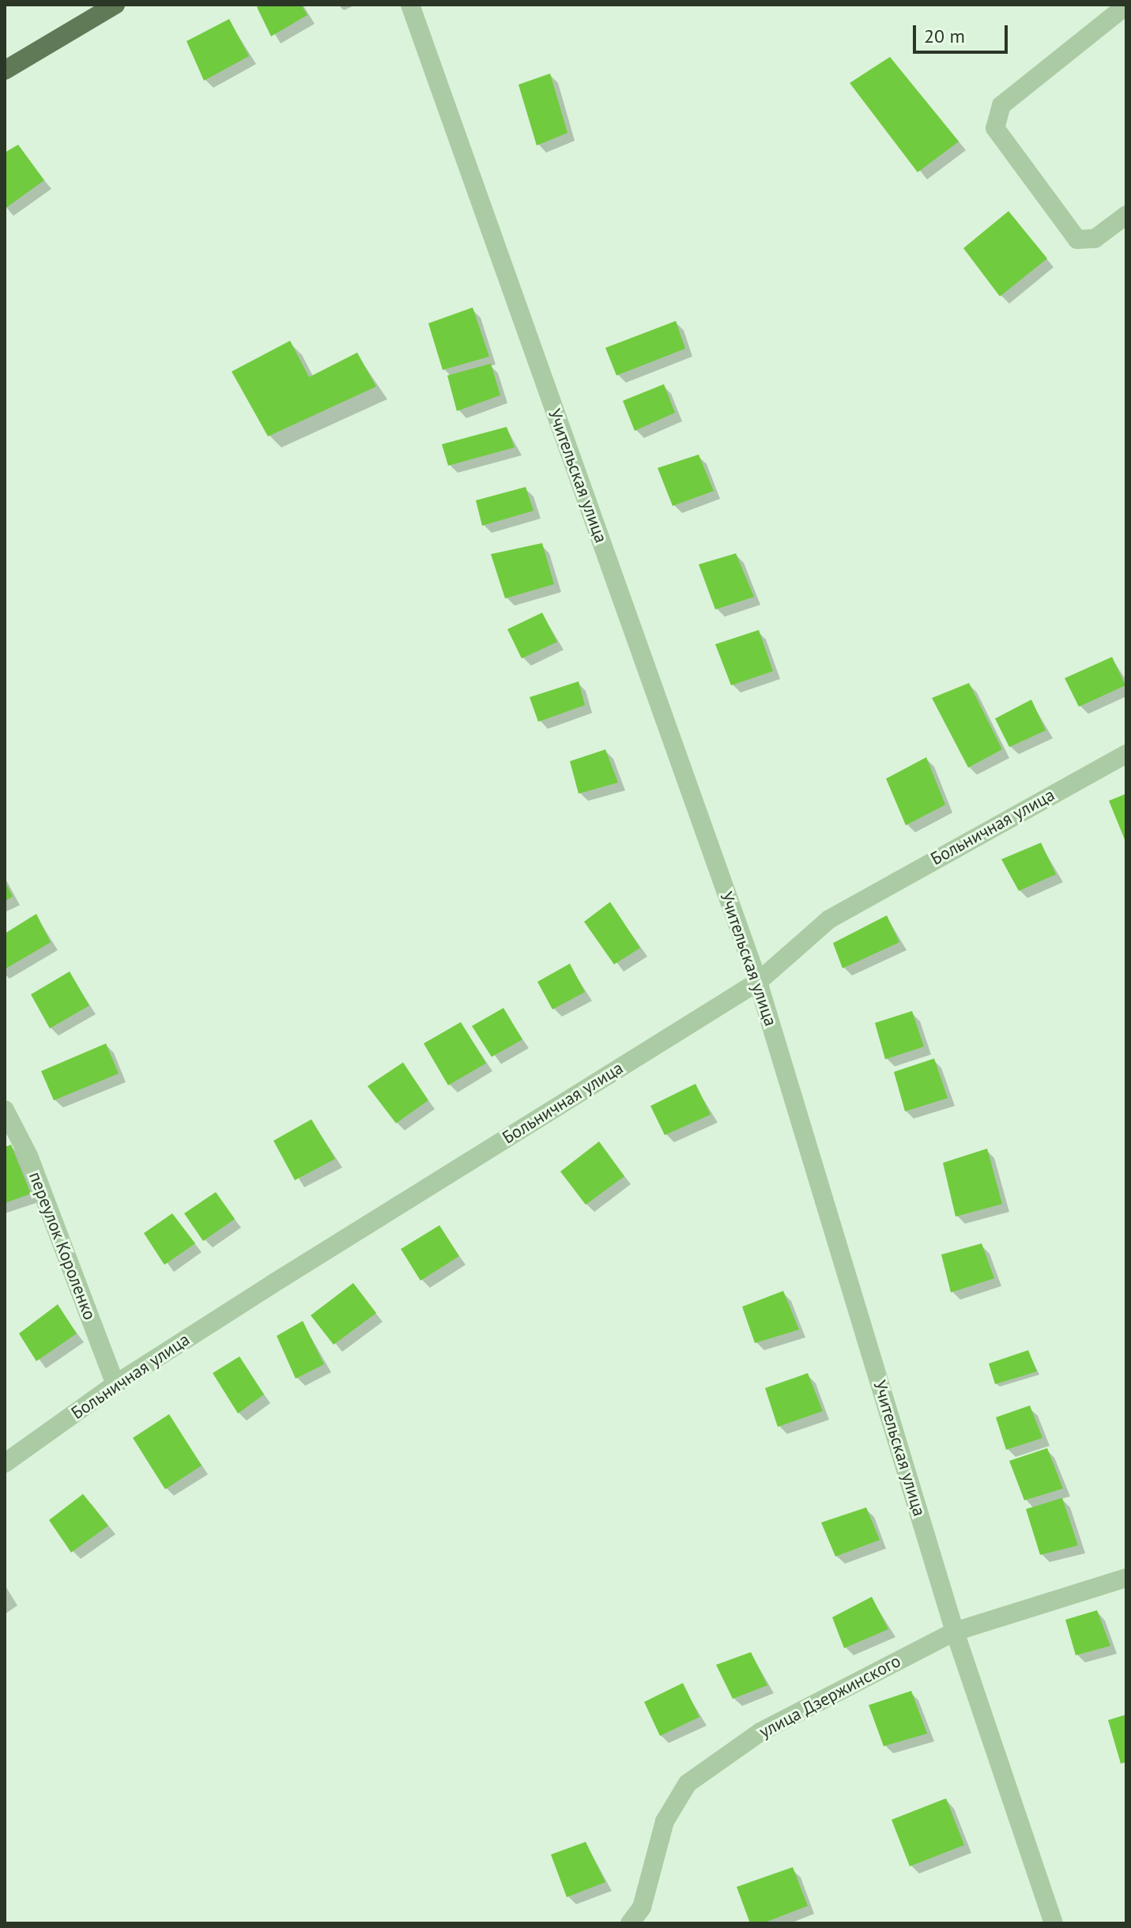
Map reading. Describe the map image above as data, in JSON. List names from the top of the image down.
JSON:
{
  "streets": {
    "street": [
      "Учительская улица",
      "Больничная улица",
      "переулок Короленко",
      "улица Дзержинского"
    ]
  },
  "crossings": [
    ["Учительская улица", "Больничная улица"],
    ["Учительская улица", "улица Дзержинского"],
    ["Больничная улица", "переулок Короленко"]
  ],
  "scale_bar": "20 m"
}
